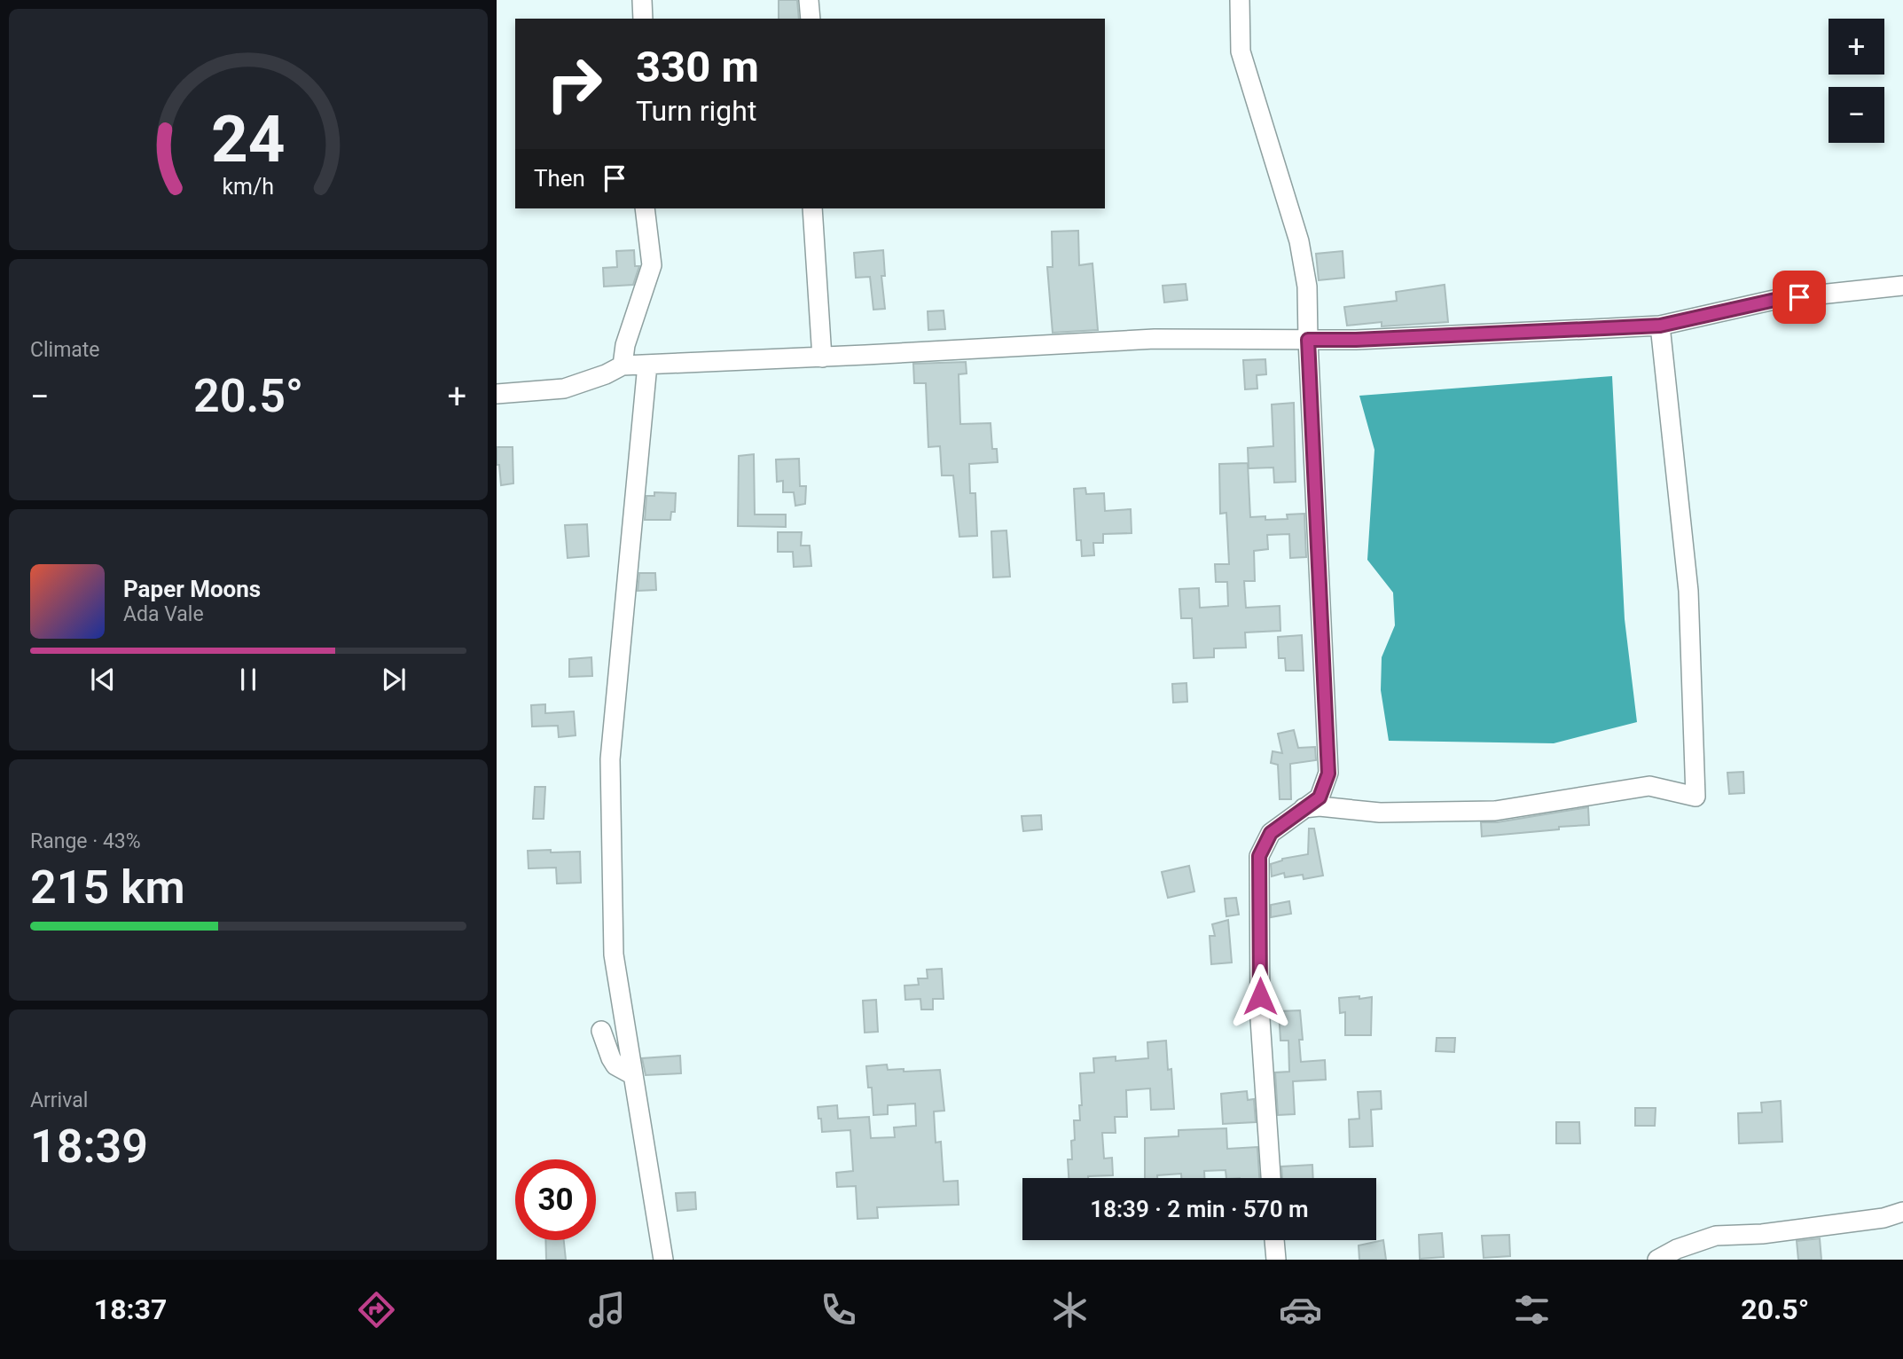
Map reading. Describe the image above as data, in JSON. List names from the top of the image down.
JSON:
{
  "page": {
    "map_buttons": ["+", "−"],
    "turn": ["330 m", "Turn right"],
    "then": "Then",
    "tile": [
      "Climate",
      ["Range · 43%", "215 km"],
      ["Arrival", "18:39"]
    ],
    "heat": ["−", "20.5°", "+"],
    "song": ["Paper Moons", "Ada Vale"],
    "limit": "30",
    "trip": "18:39 · 2 min · 570 m",
    "tabs": ["18:37", "20.5°"],
    "gauge": ["24", "km/h"]
  }
}
